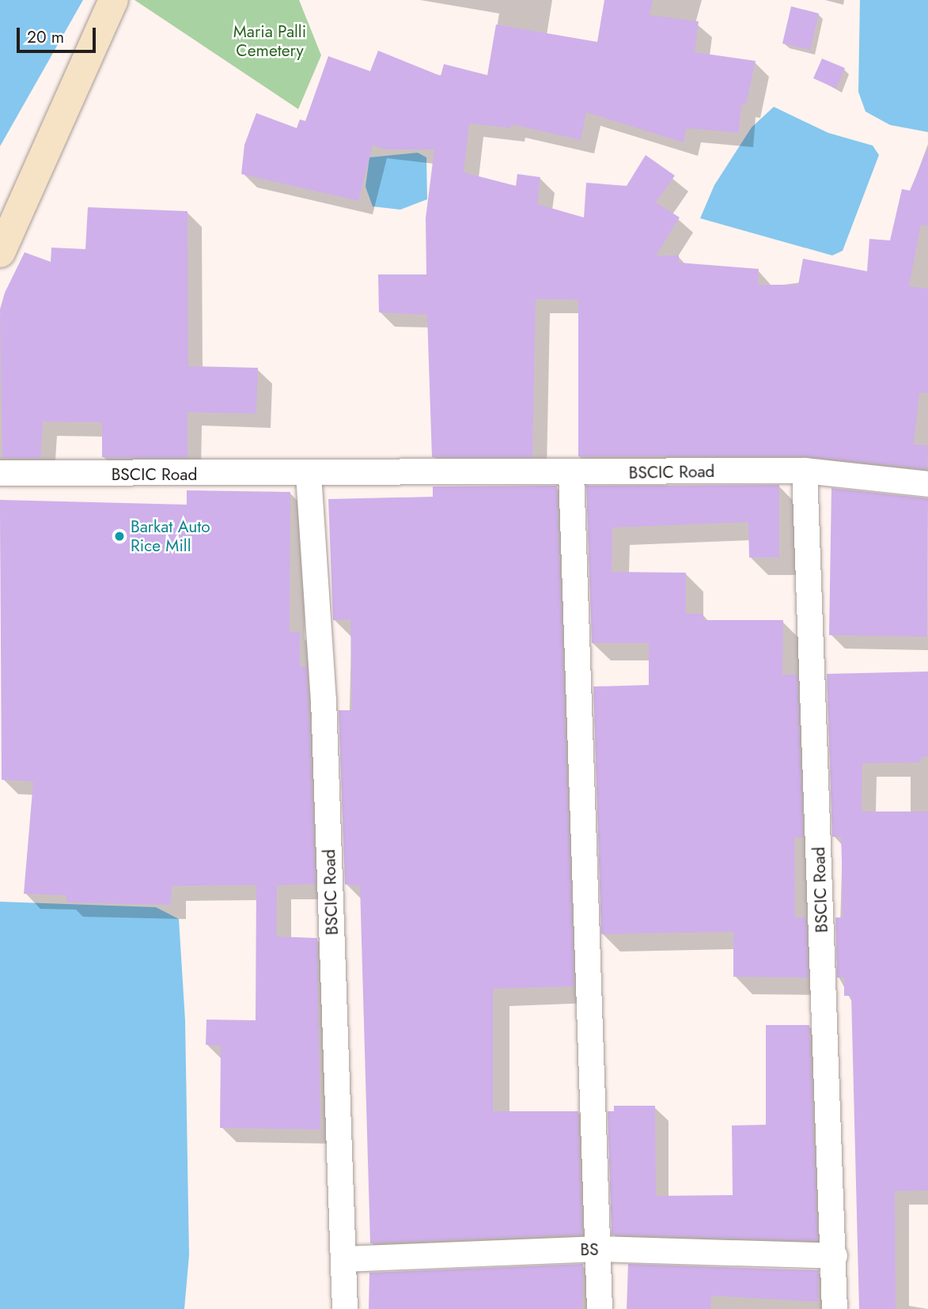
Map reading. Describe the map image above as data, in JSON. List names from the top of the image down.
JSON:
{
  "streets": {
    "street": ["BSCIC Road", "BS"]
  },
  "crossings": [
    ["BSCIC Road", "BS"]
  ],
  "parks": ["Maria Palli Cemetery"],
  "places": ["Barkat Auto Rice Mill"],
  "scale_bar": "20 m"
}
